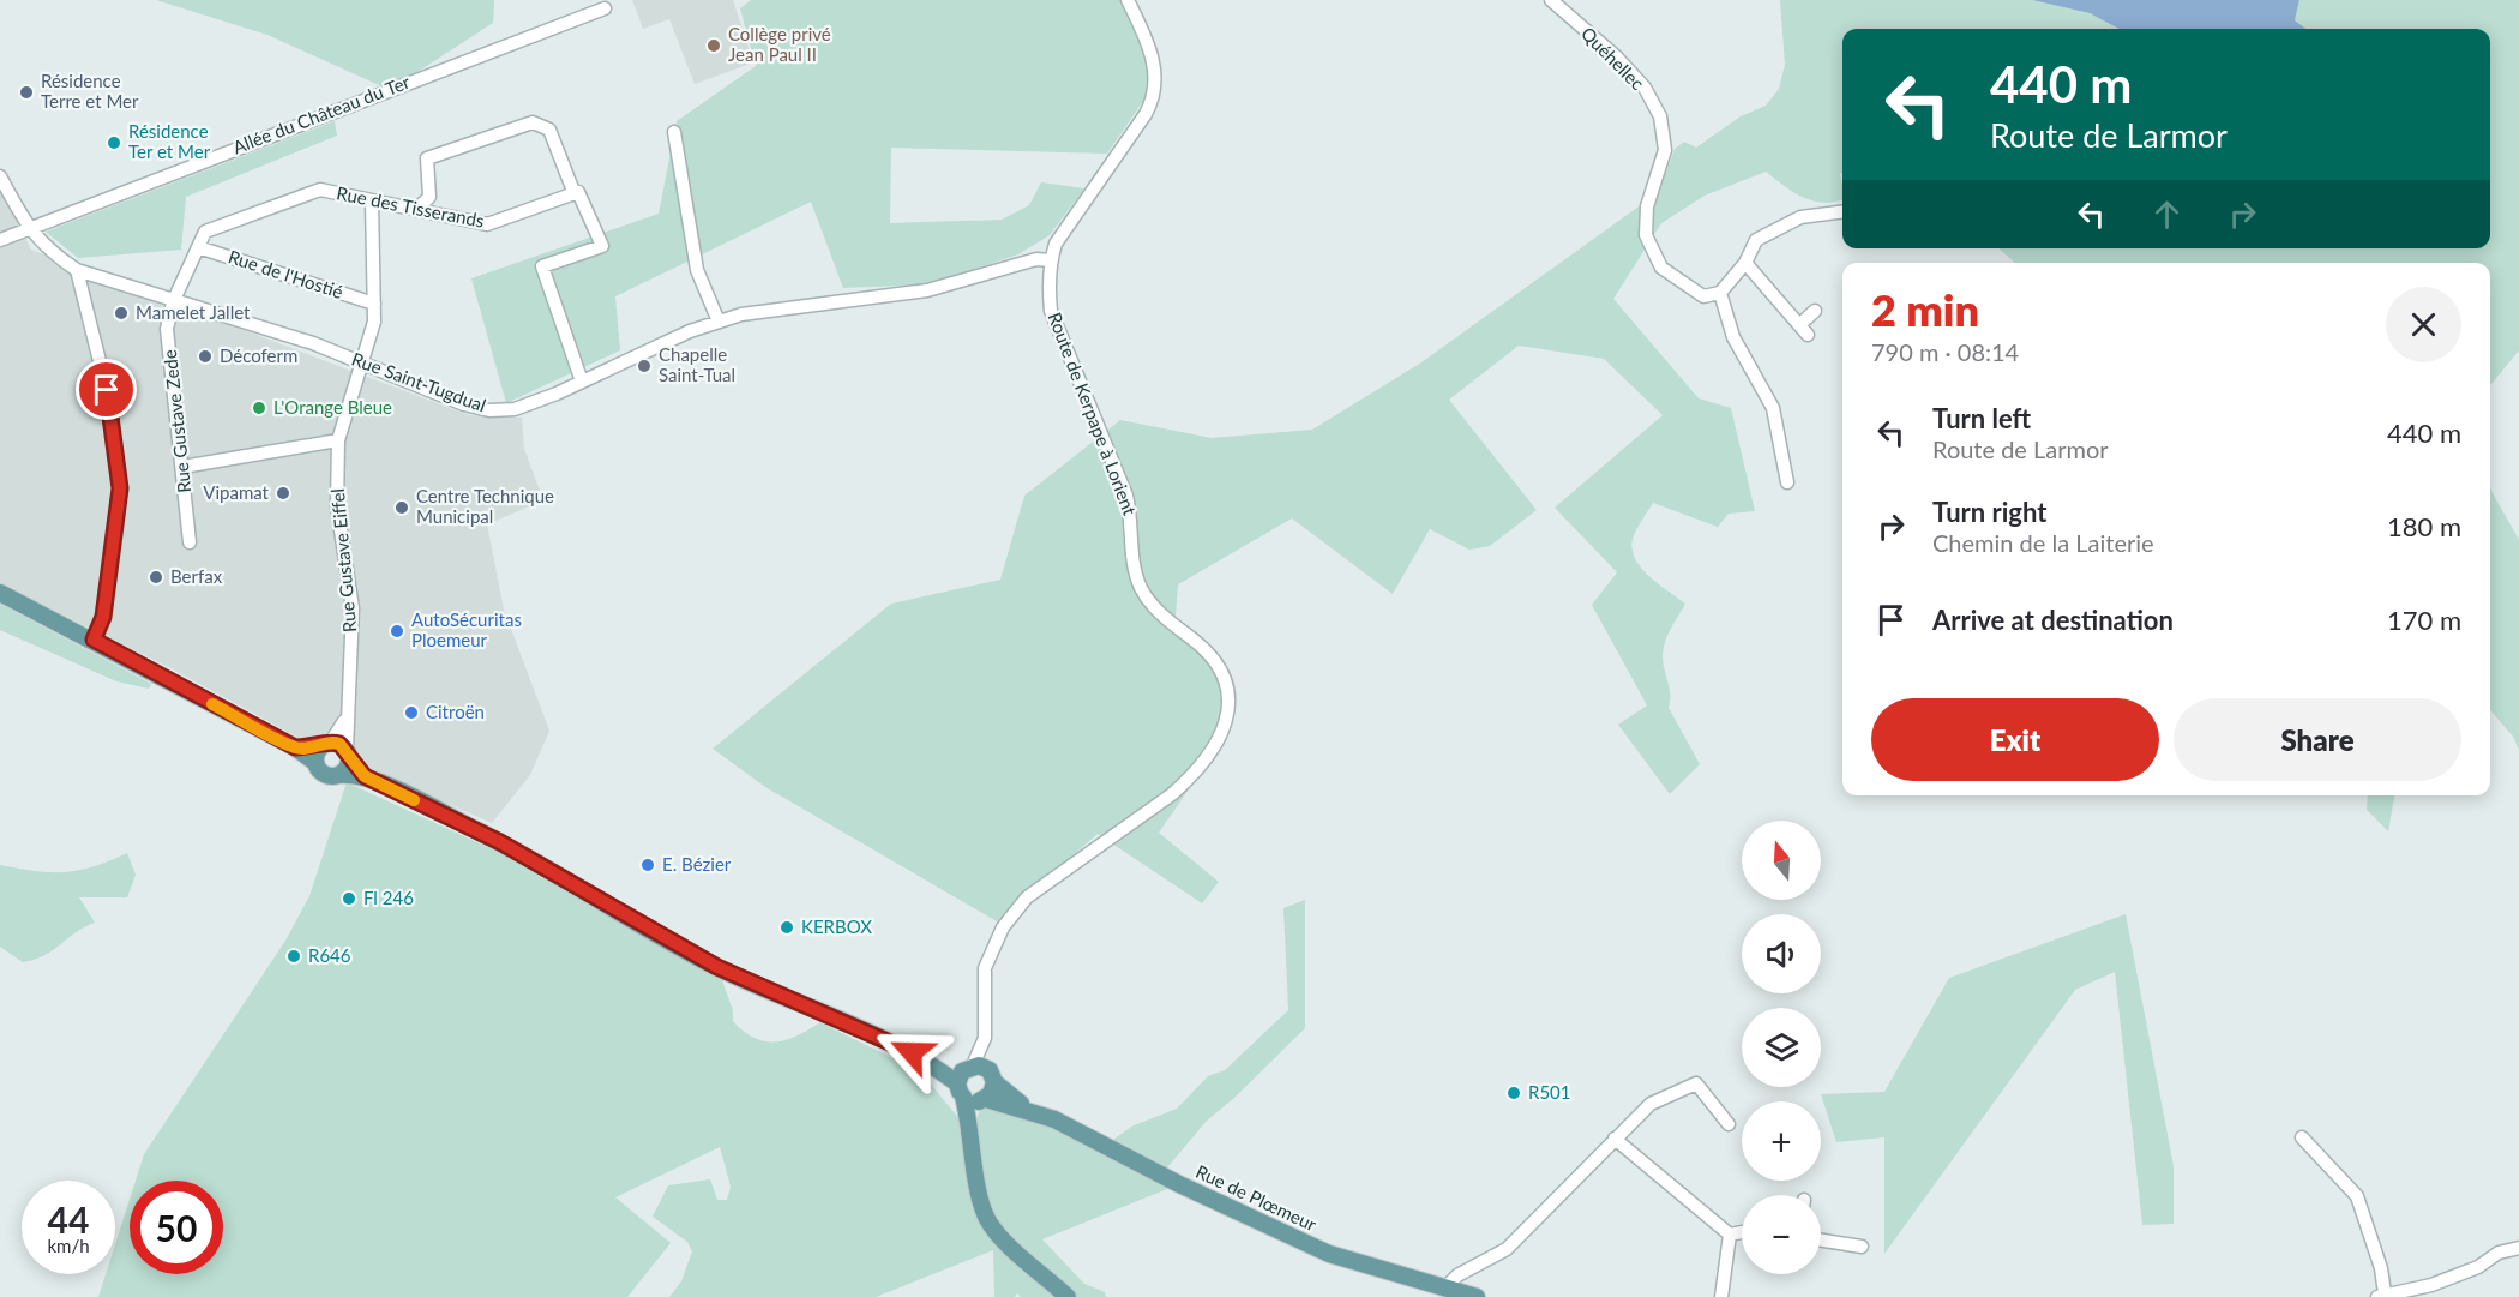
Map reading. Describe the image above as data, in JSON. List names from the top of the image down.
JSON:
{
  "streets": {
    "main road": ["Rue de Plœmeur"],
    "street": [
      "Quéhellec",
      "Allée du Château du Ter",
      "Rue des Tisserands",
      "Rue de l'Hostié",
      "Rue Saint-Tugdual",
      "Route de Kerpape à Lorient",
      "Rue Gustave Zede",
      "Rue Gustave Eiffel"
    ]
  },
  "crossings": [
    ["Allée du Château du Ter", "Rue Saint-Tugdual"],
    ["Rue des Tisserands", "Rue de l'Hostié"],
    ["Rue des Tisserands", "Rue Saint-Tugdual"],
    ["Rue des Tisserands", "Rue Gustave Zede"],
    ["Rue des Tisserands", "Rue Gustave Eiffel"],
    ["Rue de l'Hostié", "Rue Gustave Eiffel"],
    ["Rue Saint-Tugdual", "Route de Kerpape à Lorient"],
    ["Rue Saint-Tugdual", "Rue Gustave Zede"],
    ["Rue Saint-Tugdual", "Rue Gustave Eiffel"],
    ["Route de Kerpape à Lorient", "Rue de Plœmeur"]
  ],
  "places": [
    "Collège privé Jean Paul II",
    "Résidence Terre et Mer",
    "Résidence Ter et Mer",
    "Mamelet Jallet",
    "Décoferm",
    "Chapelle Saint-Tual",
    "L'Orange Bleue",
    "Vipamat",
    "Centre Technique Municipal",
    "Berfax",
    "AutoSécuritas Ploemeur",
    "Citroën",
    "E. Bézier",
    "Fl 246",
    "KERBOX",
    "R646",
    "R501"
  ],
  "north": "top",
  "page": {
    "turn": ["440 m", "Route de Larmor"],
    "heading": ["2 min", "790 m · 08:14"],
    "list": [
      {
        "name": "Turn left",
        "note": "Route de Larmor",
        "value": "440 m"
      },
      {
        "name": "Turn right",
        "note": "Chemin de la Laiterie",
        "value": "180 m"
      },
      {
        "name": "Arrive at destination",
        "value": "170 m"
      }
    ],
    "buttons": ["Exit", "Share"],
    "map_buttons": ["+", "−"],
    "speed": "44 km/h",
    "limit": "50"
  }
}
